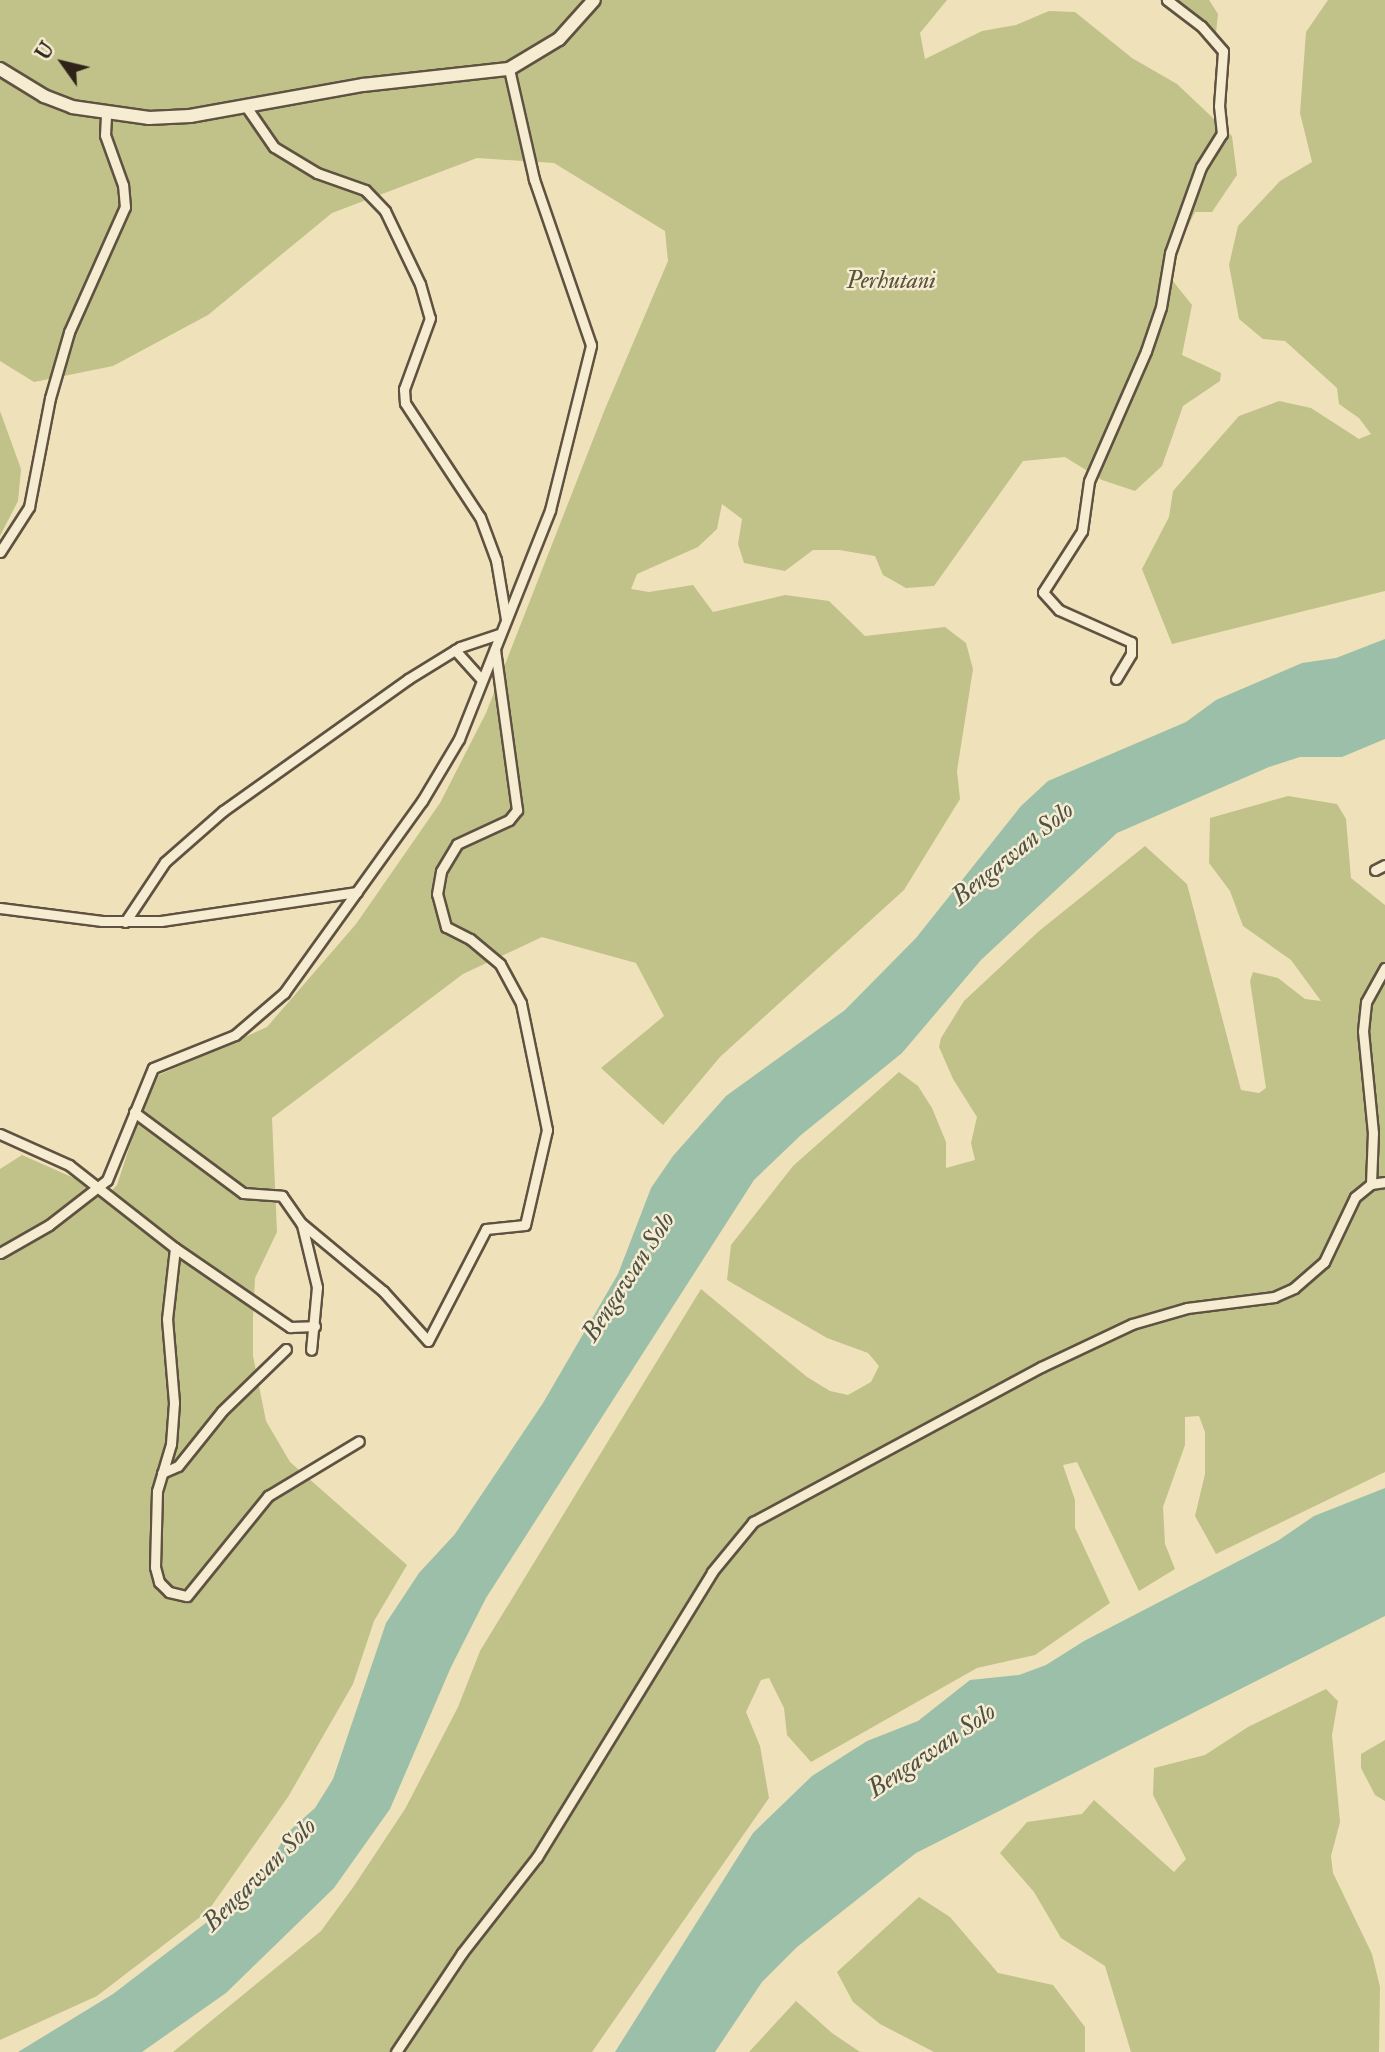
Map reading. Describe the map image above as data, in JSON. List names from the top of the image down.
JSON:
{
  "water": ["Bengawan Solo"],
  "parks": ["Perhutani"],
  "north": "top left"
}
